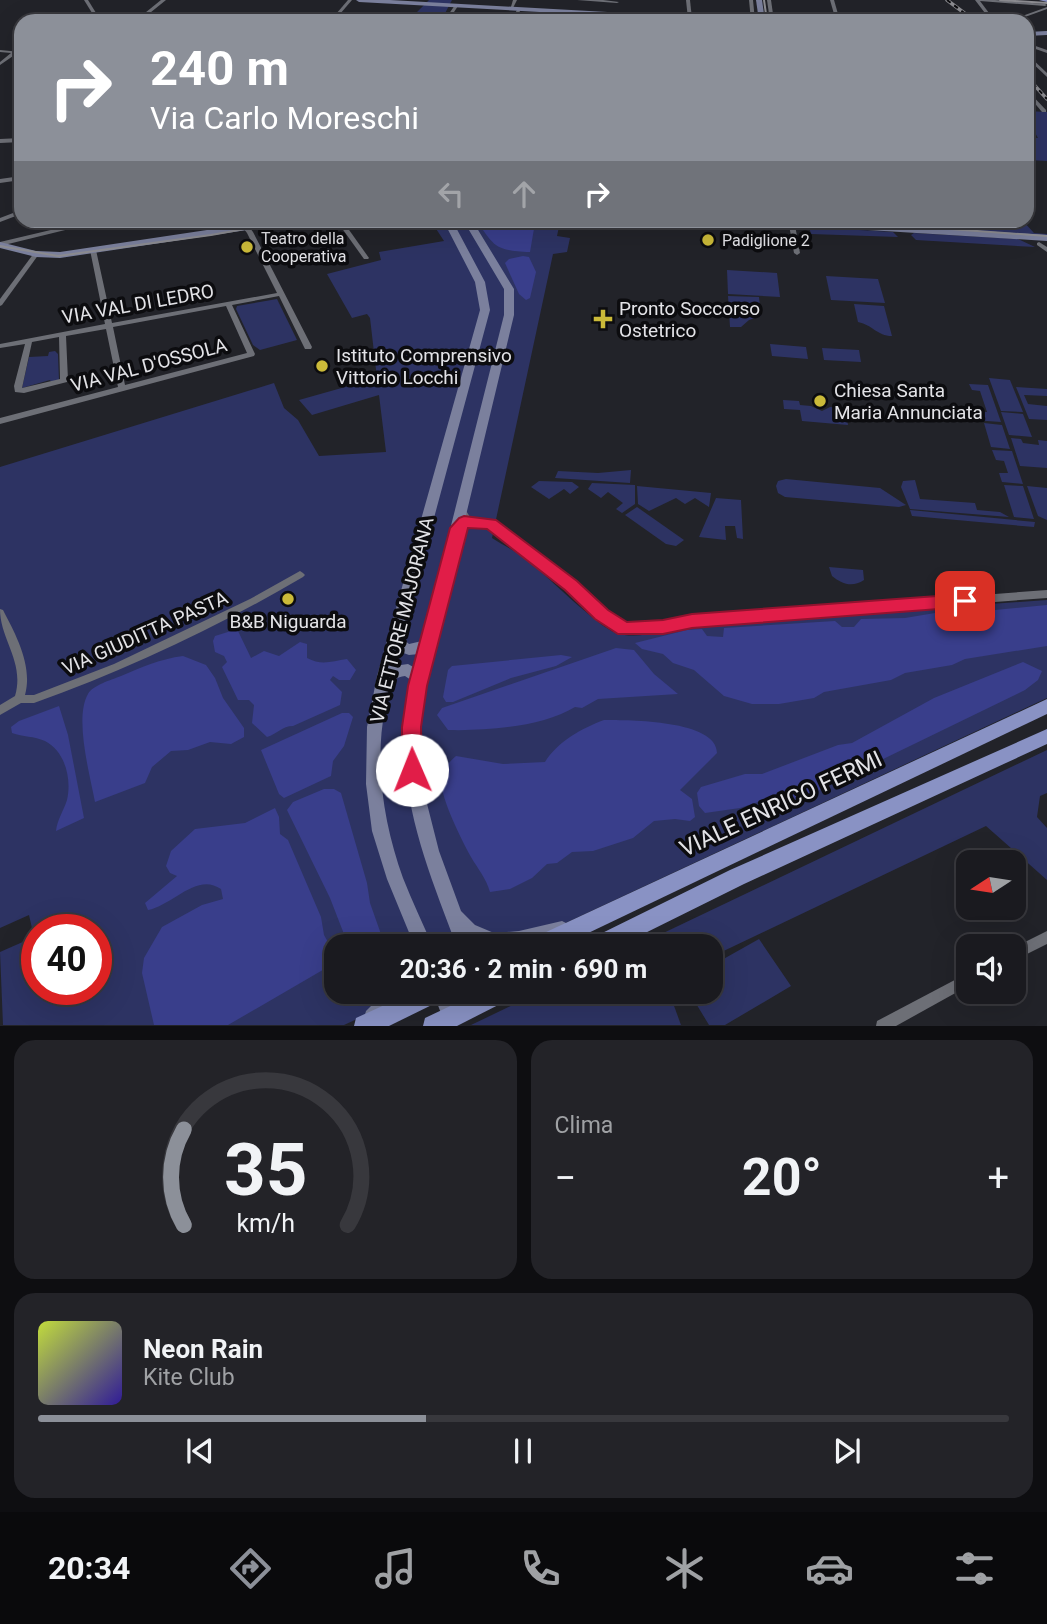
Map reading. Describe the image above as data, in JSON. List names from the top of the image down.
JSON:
{
  "streets": {
    "main road": ["VIALE ENRICO FERMI"],
    "street": [
      "VIA VAL DI LEDRO",
      "VIA VAL D'OSSOLA",
      "VIA ETTORE MAJORANA",
      "VIA GIUDITTA PASTA"
    ]
  },
  "crossings": [
    ["VIA VAL DI LEDRO", "VIA VAL D'OSSOLA"],
    ["VIA ETTORE MAJORANA", "VIALE ENRICO FERMI"]
  ],
  "places": {
    "other": [
      "Padiglione 2",
      "Teatro della Cooperativa",
      "Istituto Comprensivo Vittorio Locchi",
      "Chiesa Santa Maria Annunciata",
      "B&B Niguarda"
    ],
    "health": ["Pronto Soccorso Ostetrico"]
  },
  "north": "left",
  "page": {
    "turn": ["240 m", "Via Carlo Moreschi"],
    "limit": "40",
    "trip": "20:36 · 2 min · 690 m",
    "tile": "Clima",
    "heat": ["−", "20°", "+"],
    "song": ["Neon Rain", "Kite Club"],
    "tabs": "20:34",
    "gauge": ["35", "km/h"]
  }
}
